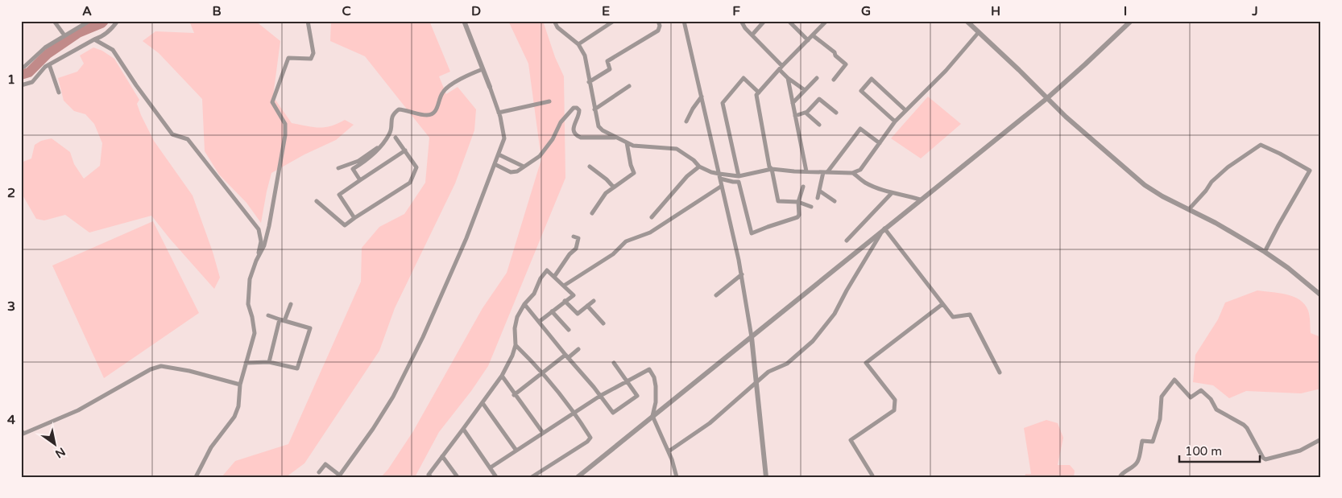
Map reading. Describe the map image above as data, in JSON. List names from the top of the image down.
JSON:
{
  "scale_bar": "100 m",
  "north": "bottom right",
  "grid": {
    "columns": [
      "A",
      "B",
      "C",
      "D",
      "E",
      "F",
      "G",
      "H",
      "I",
      "J"
    ],
    "rows": [
      "1",
      "2",
      "3",
      "4"
    ]
  }
}
